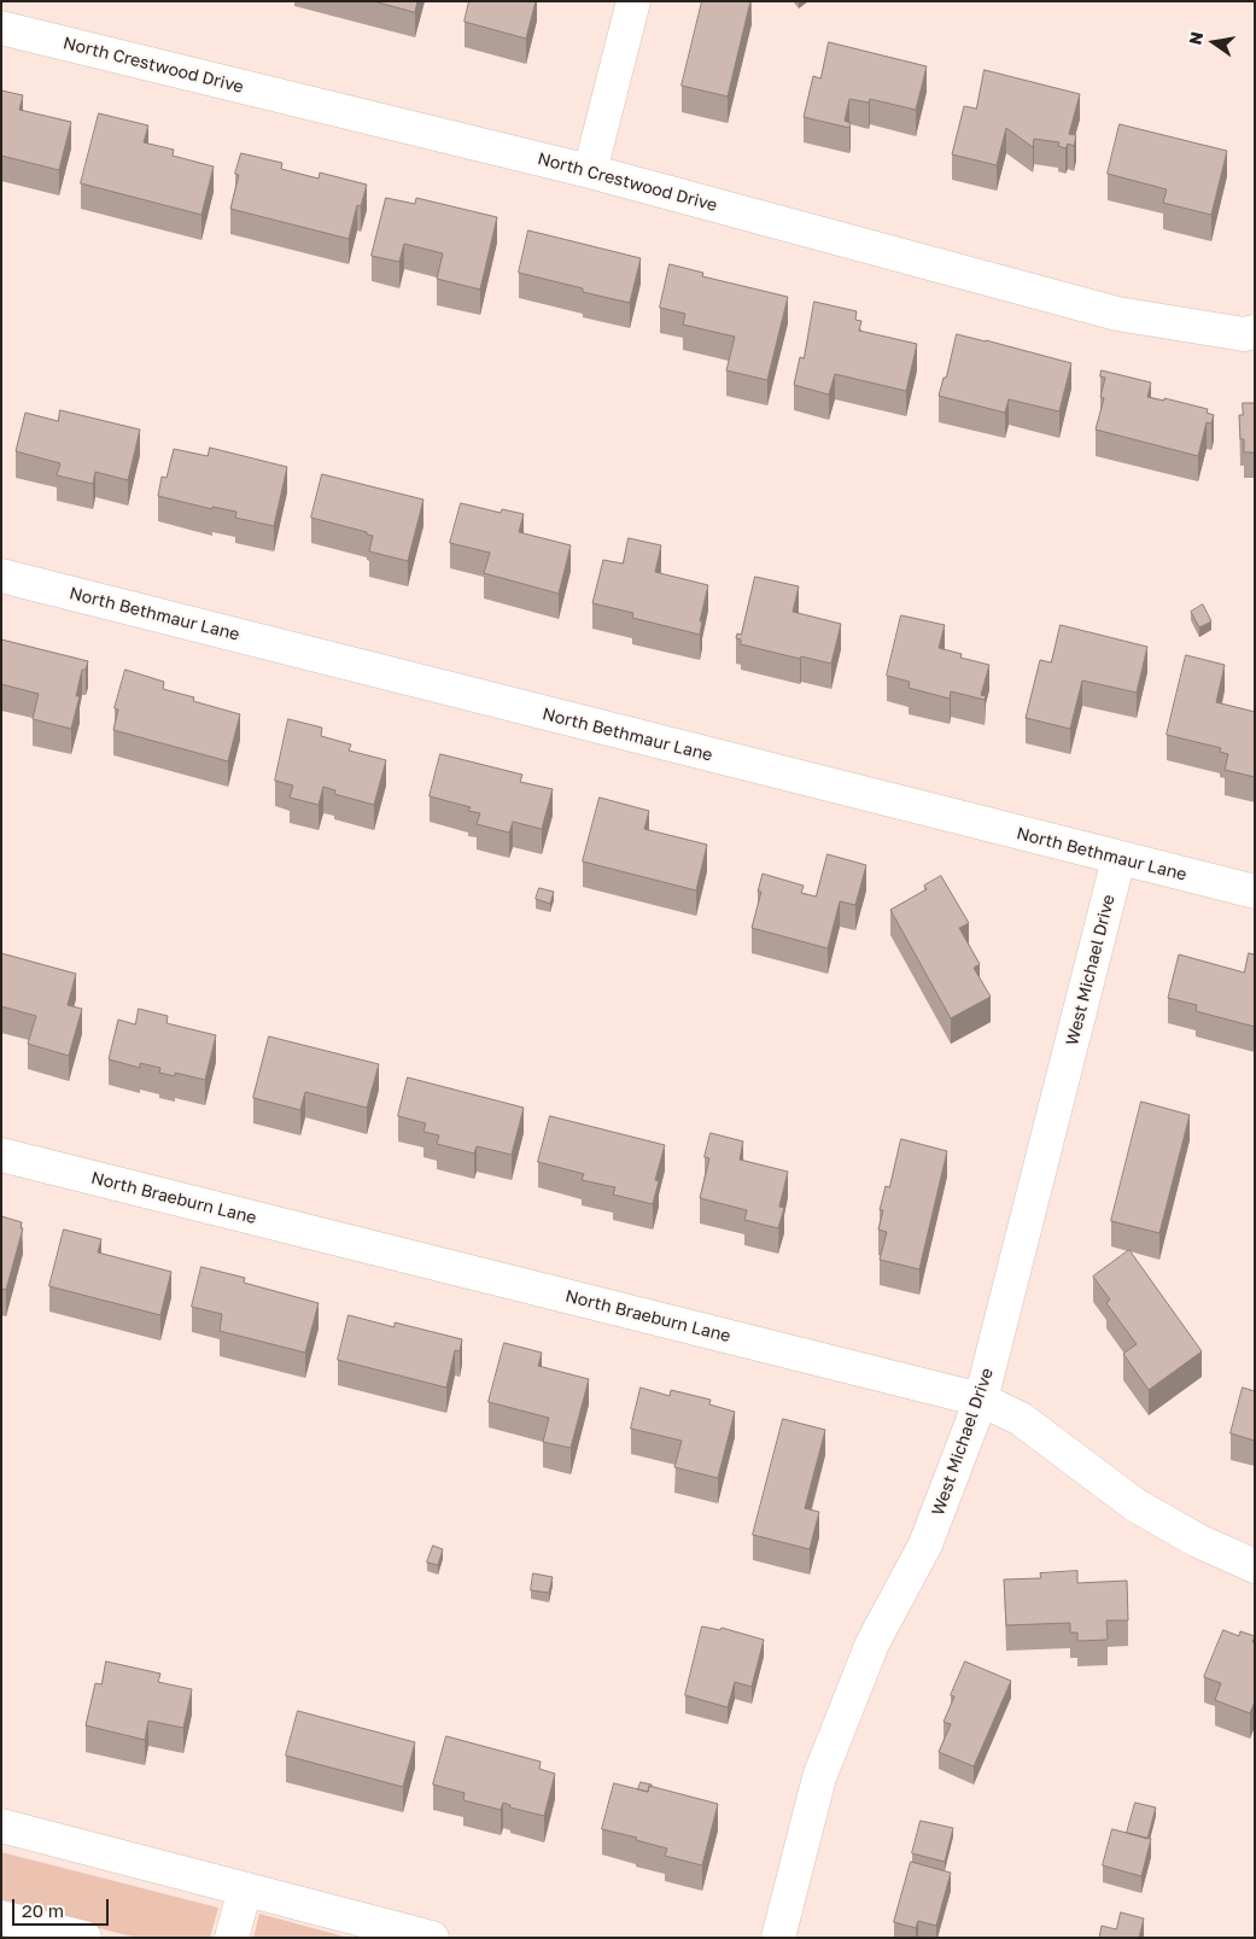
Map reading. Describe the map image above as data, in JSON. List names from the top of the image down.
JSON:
{
  "streets": {
    "street": [
      "North Crestwood Drive",
      "North Bethmaur Lane",
      "West Michael Drive",
      "North Braeburn Lane"
    ]
  },
  "crossings": [
    ["North Bethmaur Lane", "West Michael Drive"],
    ["West Michael Drive", "North Braeburn Lane"]
  ],
  "scale_bar": "20 m",
  "north": "left"
}
